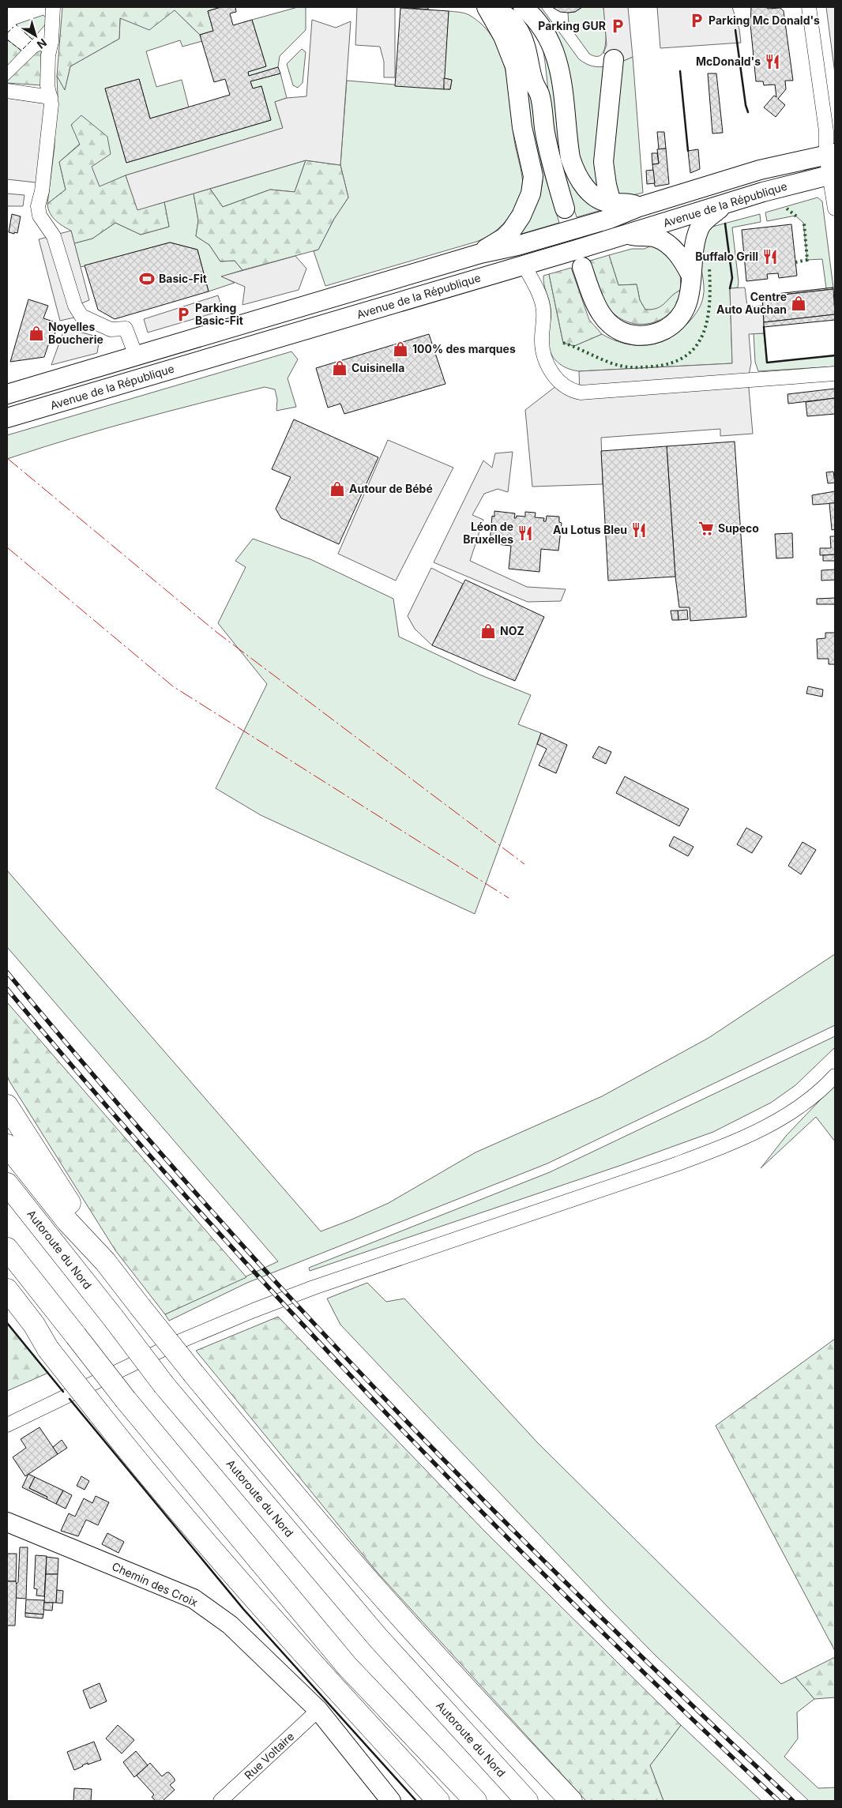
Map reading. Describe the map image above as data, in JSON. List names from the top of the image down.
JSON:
{
  "streets": {
    "highway": ["Autoroute du Nord"],
    "main road": ["Avenue de la République", "Chemin des Croix"],
    "street": ["Rue Voltaire"]
  },
  "crossings": [
    ["Chemin des Croix", "Rue Voltaire"]
  ],
  "places": {
    "parking": ["Parking Mc Donald's", "Parking GUR", "Parking Basic-Fit"],
    "restaurant": [
      "McDonald's",
      "Buffalo Grill",
      "Au Lotus Bleu",
      "Léon de Bruxelles"
    ],
    "sports": ["Basic-Fit"],
    "shop": [
      "Centre Auto Auchan",
      "Noyelles Boucherie",
      "100% des marques",
      "Cuisinella",
      "Autour de Bébé",
      "NOZ"
    ],
    "supermarket": ["Supeco"]
  },
  "north": "bottom right"
}
